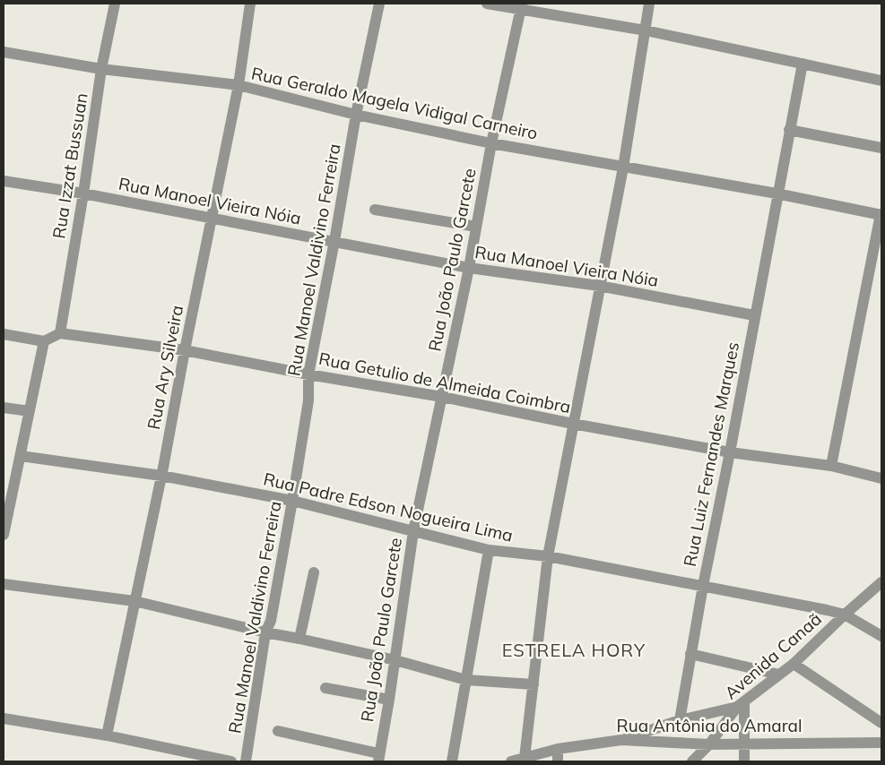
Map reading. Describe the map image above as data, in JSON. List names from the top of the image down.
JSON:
{
  "streets": {
    "street": [
      "Rua Geraldo Magela Vidigal Carneiro",
      "Rua Izzat Bussuan",
      "Rua Manoel Vieira Nóia",
      "Rua Manoel Valdivino Ferreira",
      "Rua João Paulo Garcete",
      "Rua Ary Silveira",
      "Rua Getulio de Almeida Coimbra",
      "Rua Luiz Fernandes Marques",
      "Rua Padre Edson Nogueira Lima",
      "Avenida Canaã",
      "Rua Antônia do Amaral"
    ]
  },
  "crossings": [
    ["Rua Geraldo Magela Vidigal Carneiro", "Rua Izzat Bussuan"],
    ["Rua Geraldo Magela Vidigal Carneiro", "Rua Manoel Valdivino Ferreira"],
    ["Rua Geraldo Magela Vidigal Carneiro", "Rua João Paulo Garcete"],
    ["Rua Geraldo Magela Vidigal Carneiro", "Rua Ary Silveira"],
    ["Rua Geraldo Magela Vidigal Carneiro", "Rua Luiz Fernandes Marques"],
    ["Rua Izzat Bussuan", "Rua Manoel Vieira Nóia"],
    ["Rua Izzat Bussuan", "Rua Getulio de Almeida Coimbra"],
    ["Rua Manoel Vieira Nóia", "Rua Manoel Valdivino Ferreira"],
    ["Rua Manoel Vieira Nóia", "Rua João Paulo Garcete"],
    ["Rua Manoel Vieira Nóia", "Rua Ary Silveira"],
    ["Rua Manoel Vieira Nóia", "Rua Luiz Fernandes Marques"],
    ["Rua Manoel Valdivino Ferreira", "Rua Getulio de Almeida Coimbra"],
    ["Rua Manoel Valdivino Ferreira", "Rua Padre Edson Nogueira Lima"],
    ["Rua João Paulo Garcete", "Rua Getulio de Almeida Coimbra"],
    ["Rua João Paulo Garcete", "Rua Padre Edson Nogueira Lima"],
    ["Rua Ary Silveira", "Rua Getulio de Almeida Coimbra"],
    ["Rua Ary Silveira", "Rua Padre Edson Nogueira Lima"],
    ["Rua Getulio de Almeida Coimbra", "Rua Luiz Fernandes Marques"],
    ["Rua Luiz Fernandes Marques", "Rua Padre Edson Nogueira Lima"],
    ["Rua Padre Edson Nogueira Lima", "Avenida Canaã"],
    ["Avenida Canaã", "Rua Antônia do Amaral"]
  ],
  "districts": ["ESTRELA HORY"]
}
